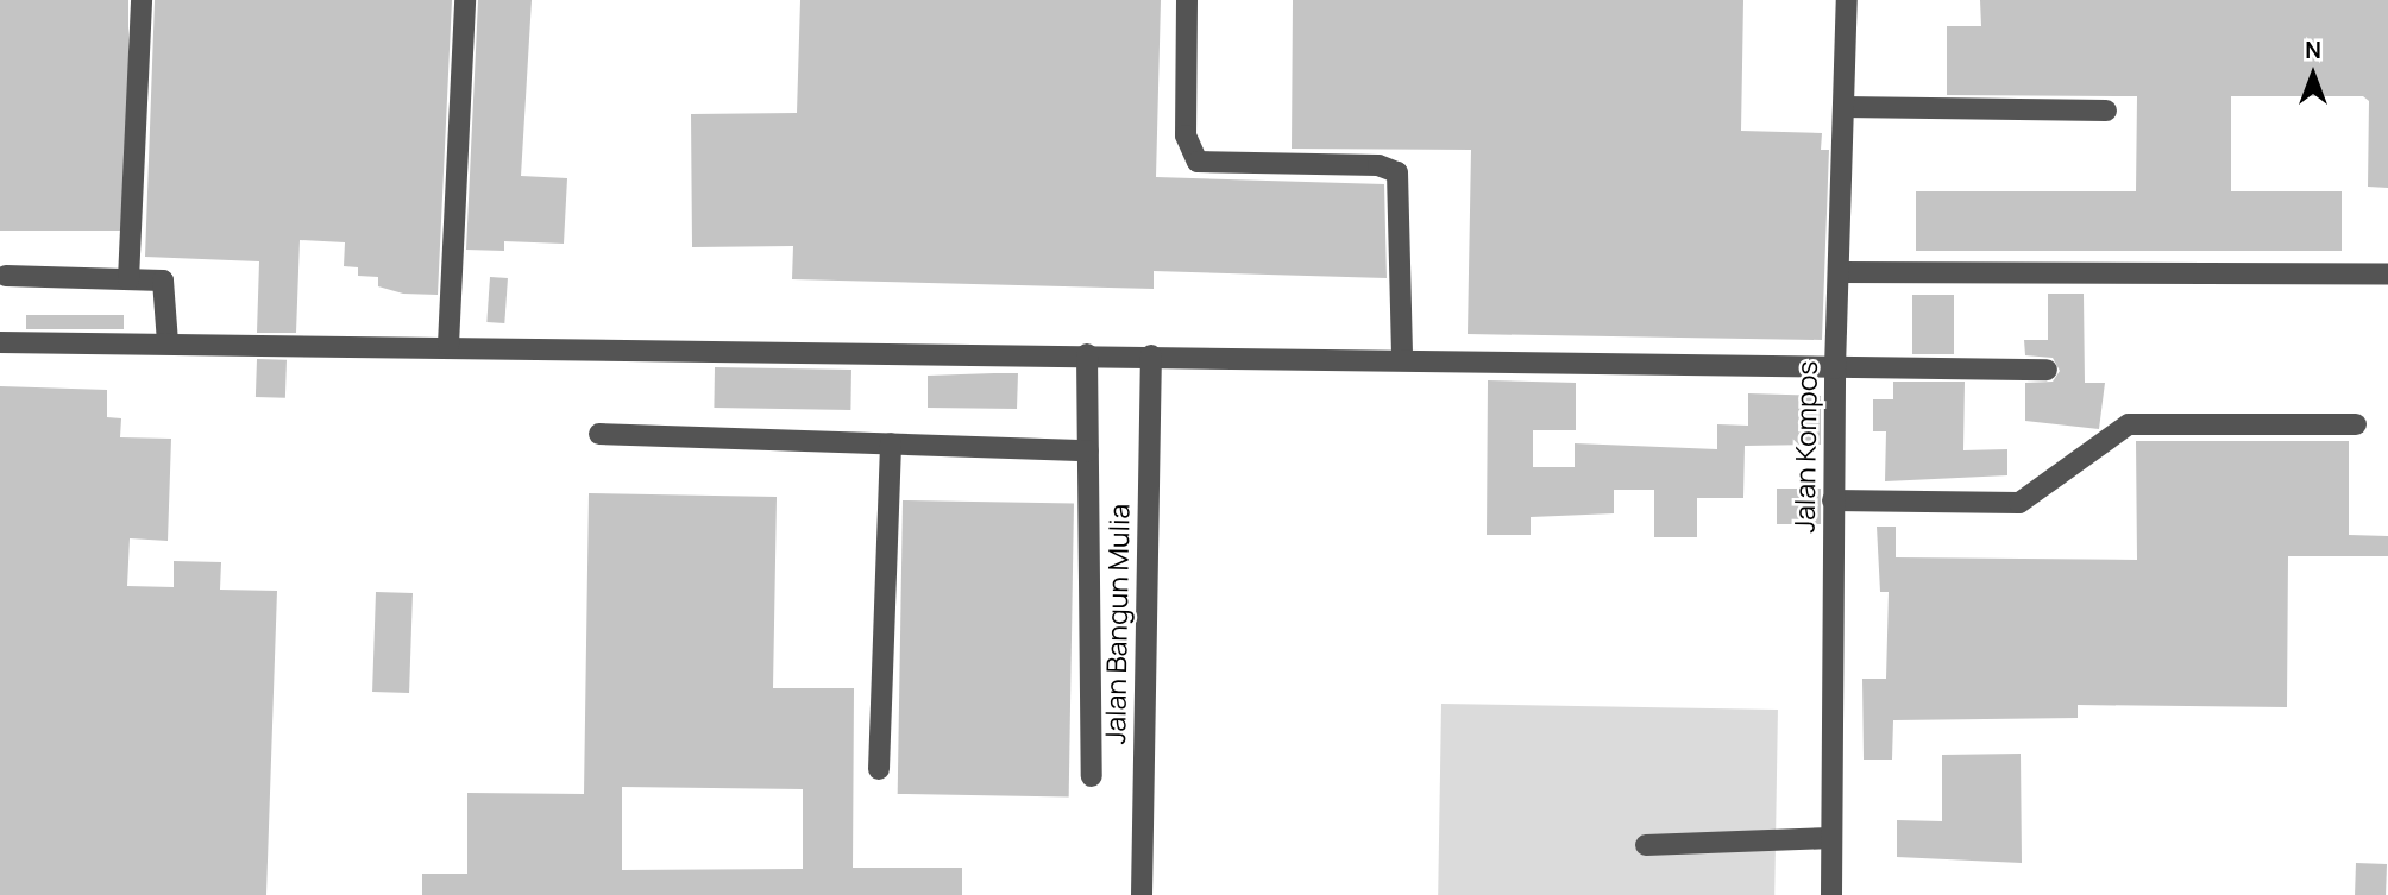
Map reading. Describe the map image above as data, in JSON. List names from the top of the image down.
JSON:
{
  "streets": {
    "street": ["Jalan Kompos", "Jalan Bangun Mulia"]
  },
  "north": "top"
}
